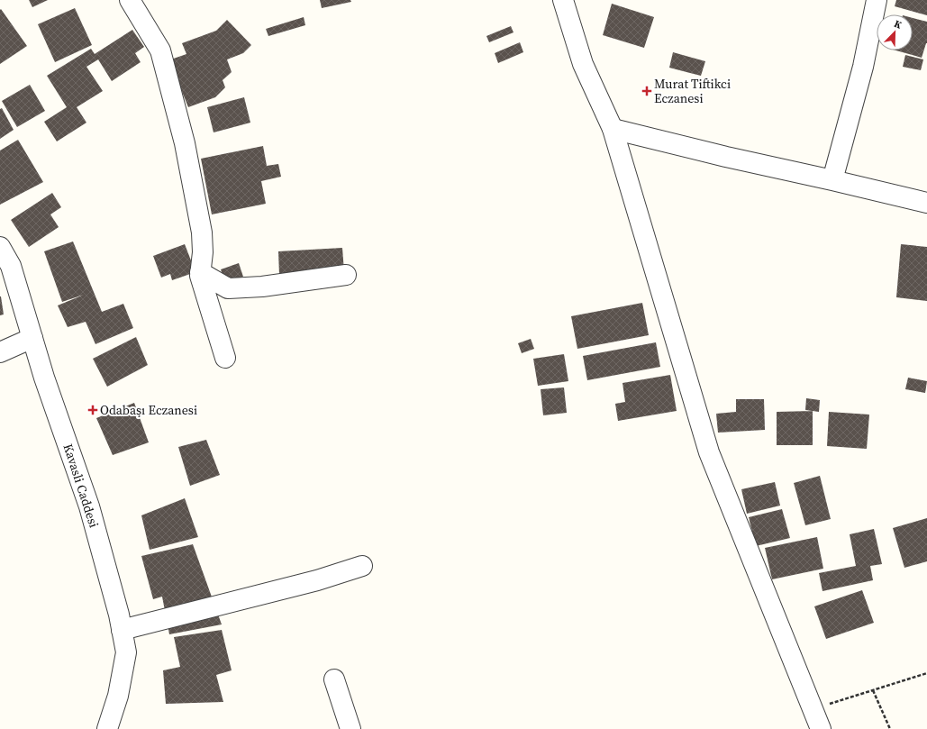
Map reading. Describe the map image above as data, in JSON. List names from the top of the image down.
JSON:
{
  "streets": {
    "street": ["Kavasli Caddesi"]
  },
  "places": {
    "health": ["Murat Tiftikci Eczanesi", "Odabaşı Eczanesi"]
  },
  "north": "top right"
}
